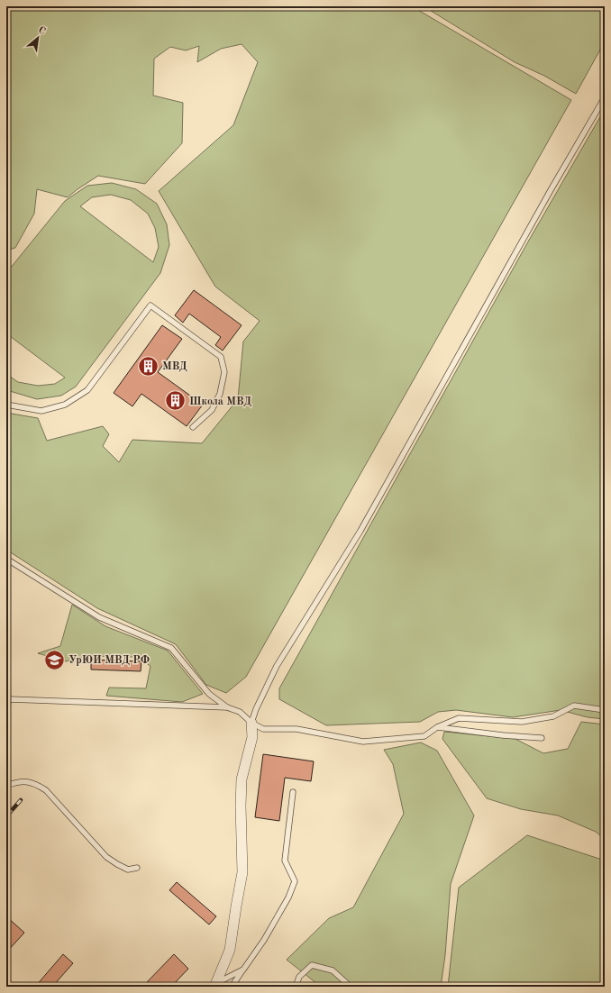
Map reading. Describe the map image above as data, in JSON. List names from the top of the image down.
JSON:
{
  "places": {
    "building": ["МВД", "Школа МВД"],
    "school or university": ["УрЮИ МВД РФ"]
  },
  "north": "top right"
}
